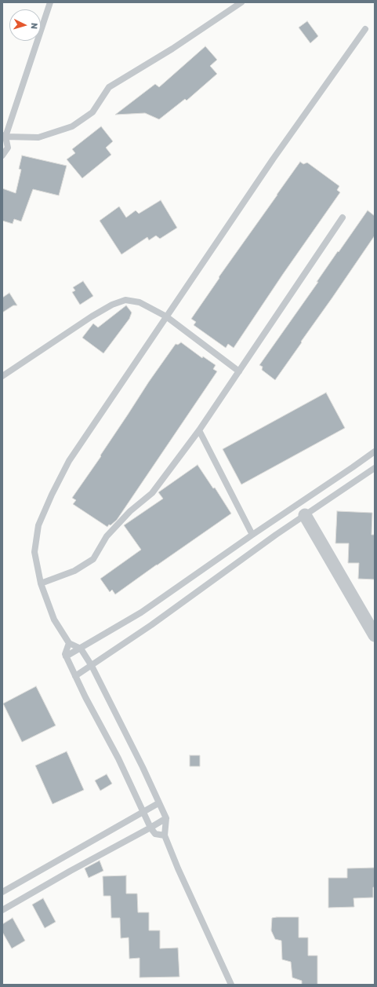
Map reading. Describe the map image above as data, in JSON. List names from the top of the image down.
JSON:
{
  "north": "right"
}
